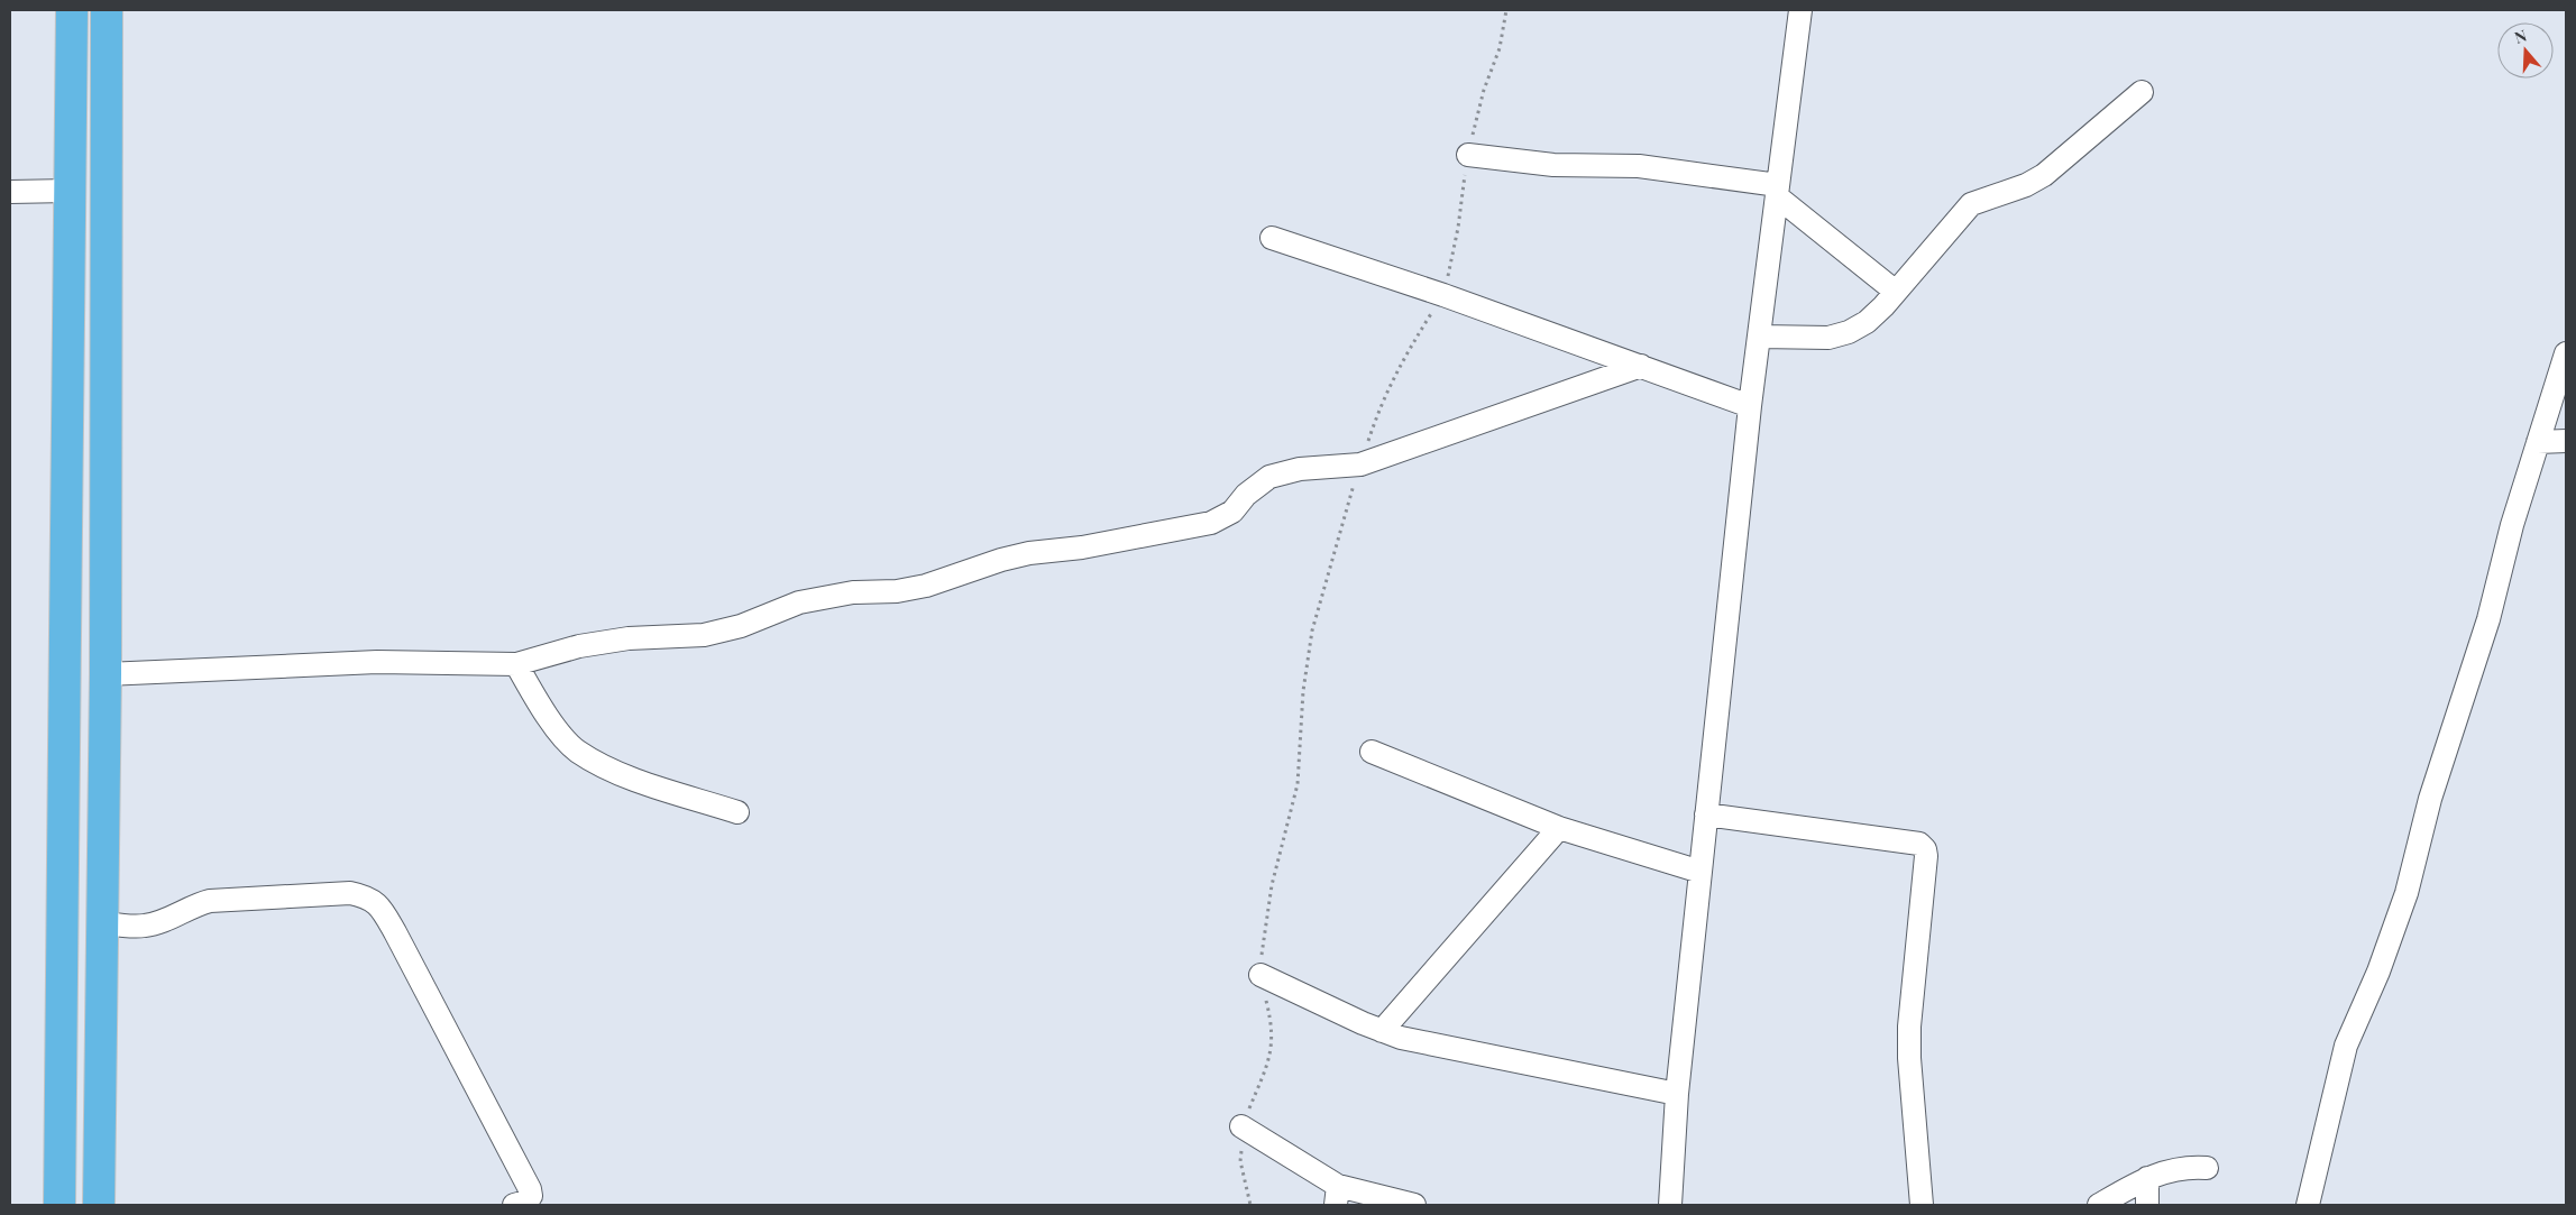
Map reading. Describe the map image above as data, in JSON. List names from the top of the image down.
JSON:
{
  "north": "top"
}
